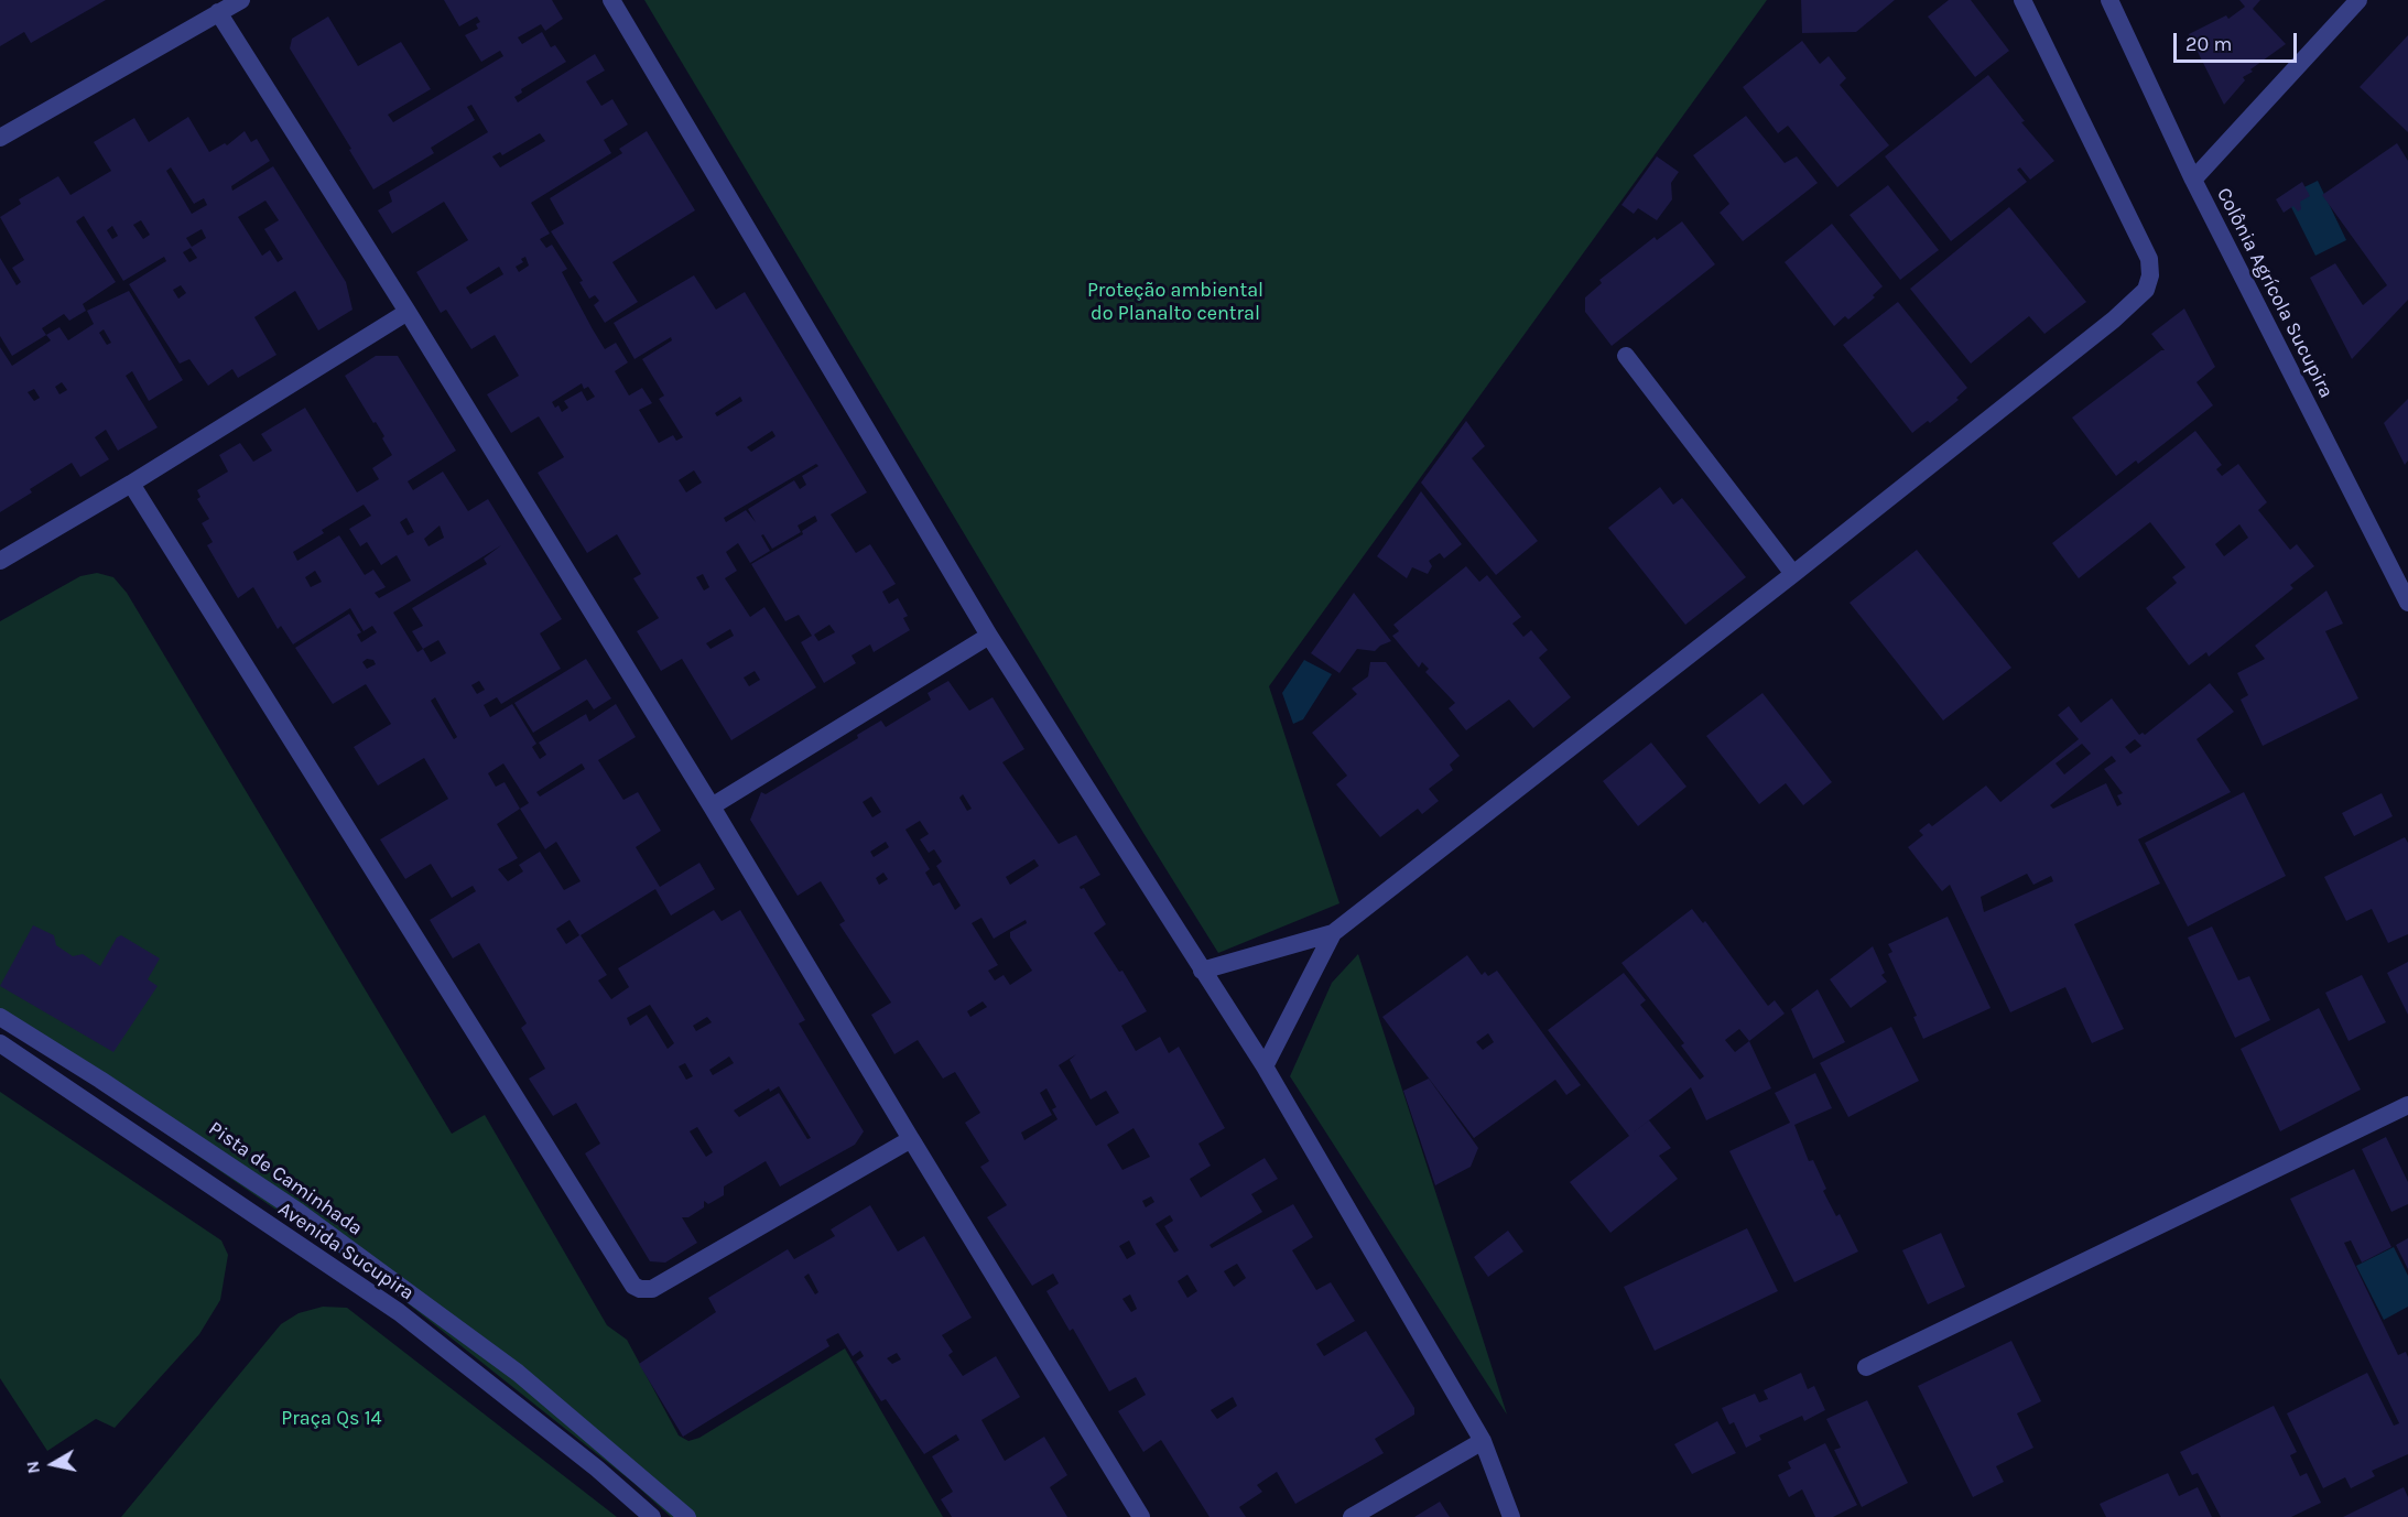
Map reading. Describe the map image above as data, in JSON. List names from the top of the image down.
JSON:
{
  "streets": {
    "street": ["Colônia Agrícola Sucupira", "Pista de Caminhada", "Avenida Sucupira"]
  },
  "parks": ["Proteção ambiental do Planalto central", "Praça Qs 14"],
  "scale_bar": "20 m",
  "north": "left"
}
